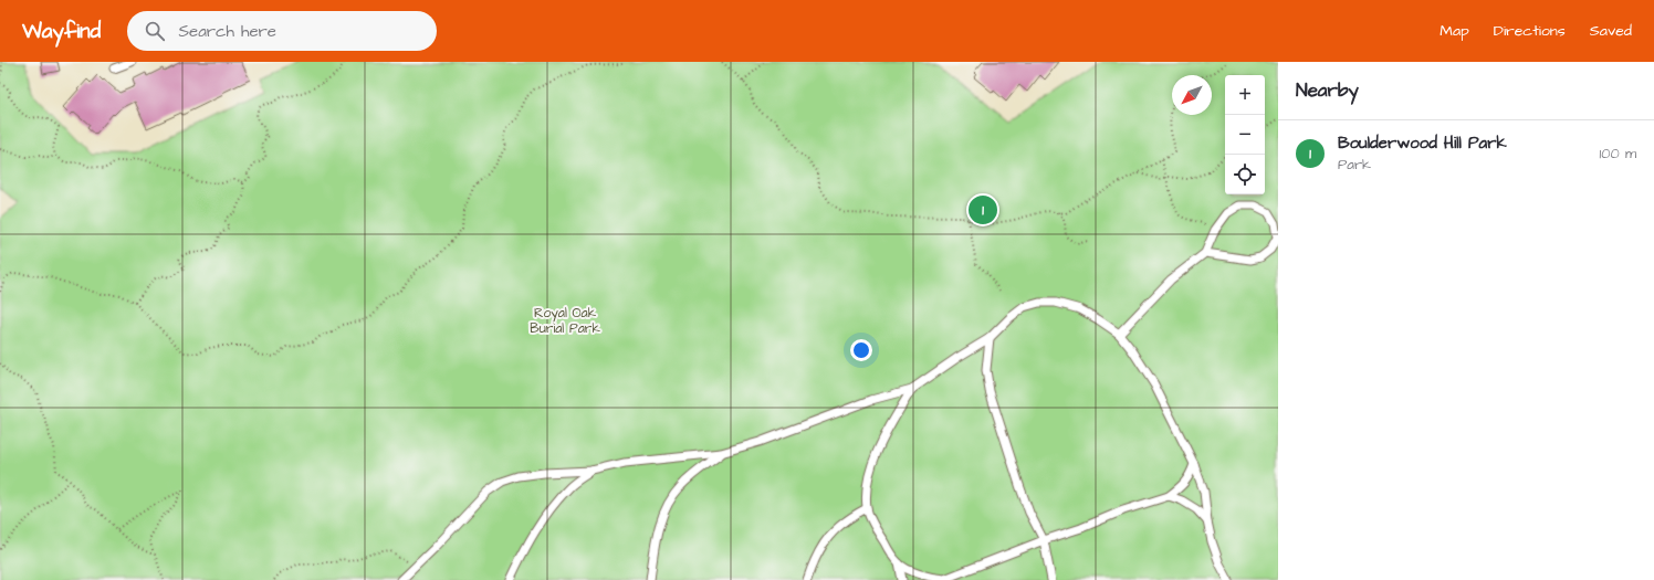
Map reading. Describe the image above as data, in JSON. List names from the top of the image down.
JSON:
{
  "parks": ["Royal Oak Burial Park"],
  "north": "bottom left",
  "page": {
    "header": "Wayfind",
    "search": "Search here",
    "nav": ["Map", "Directions", "Saved"],
    "heading": "Nearby",
    "map_buttons": ["+", "−"],
    "list": [
      {
        "mark": "1",
        "name": "Boulderwood Hill Park",
        "note": "Park",
        "value": "100 m"
      }
    ],
    "pins": "1"
  }
}
